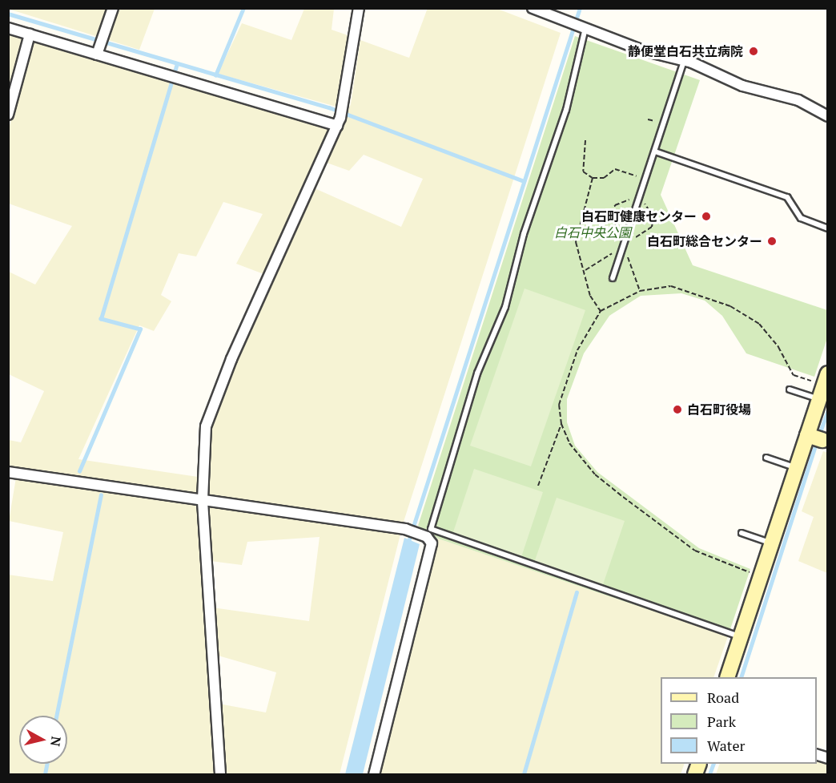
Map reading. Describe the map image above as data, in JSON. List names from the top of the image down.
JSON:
{
  "parks": ["白石中央公園"],
  "places": [
    "静便堂白石共立病院",
    "白石町健康センター",
    "白石町総合センター",
    "白石町役場"
  ],
  "legend": ["Road", "Park", "Water"],
  "north": "right"
}
